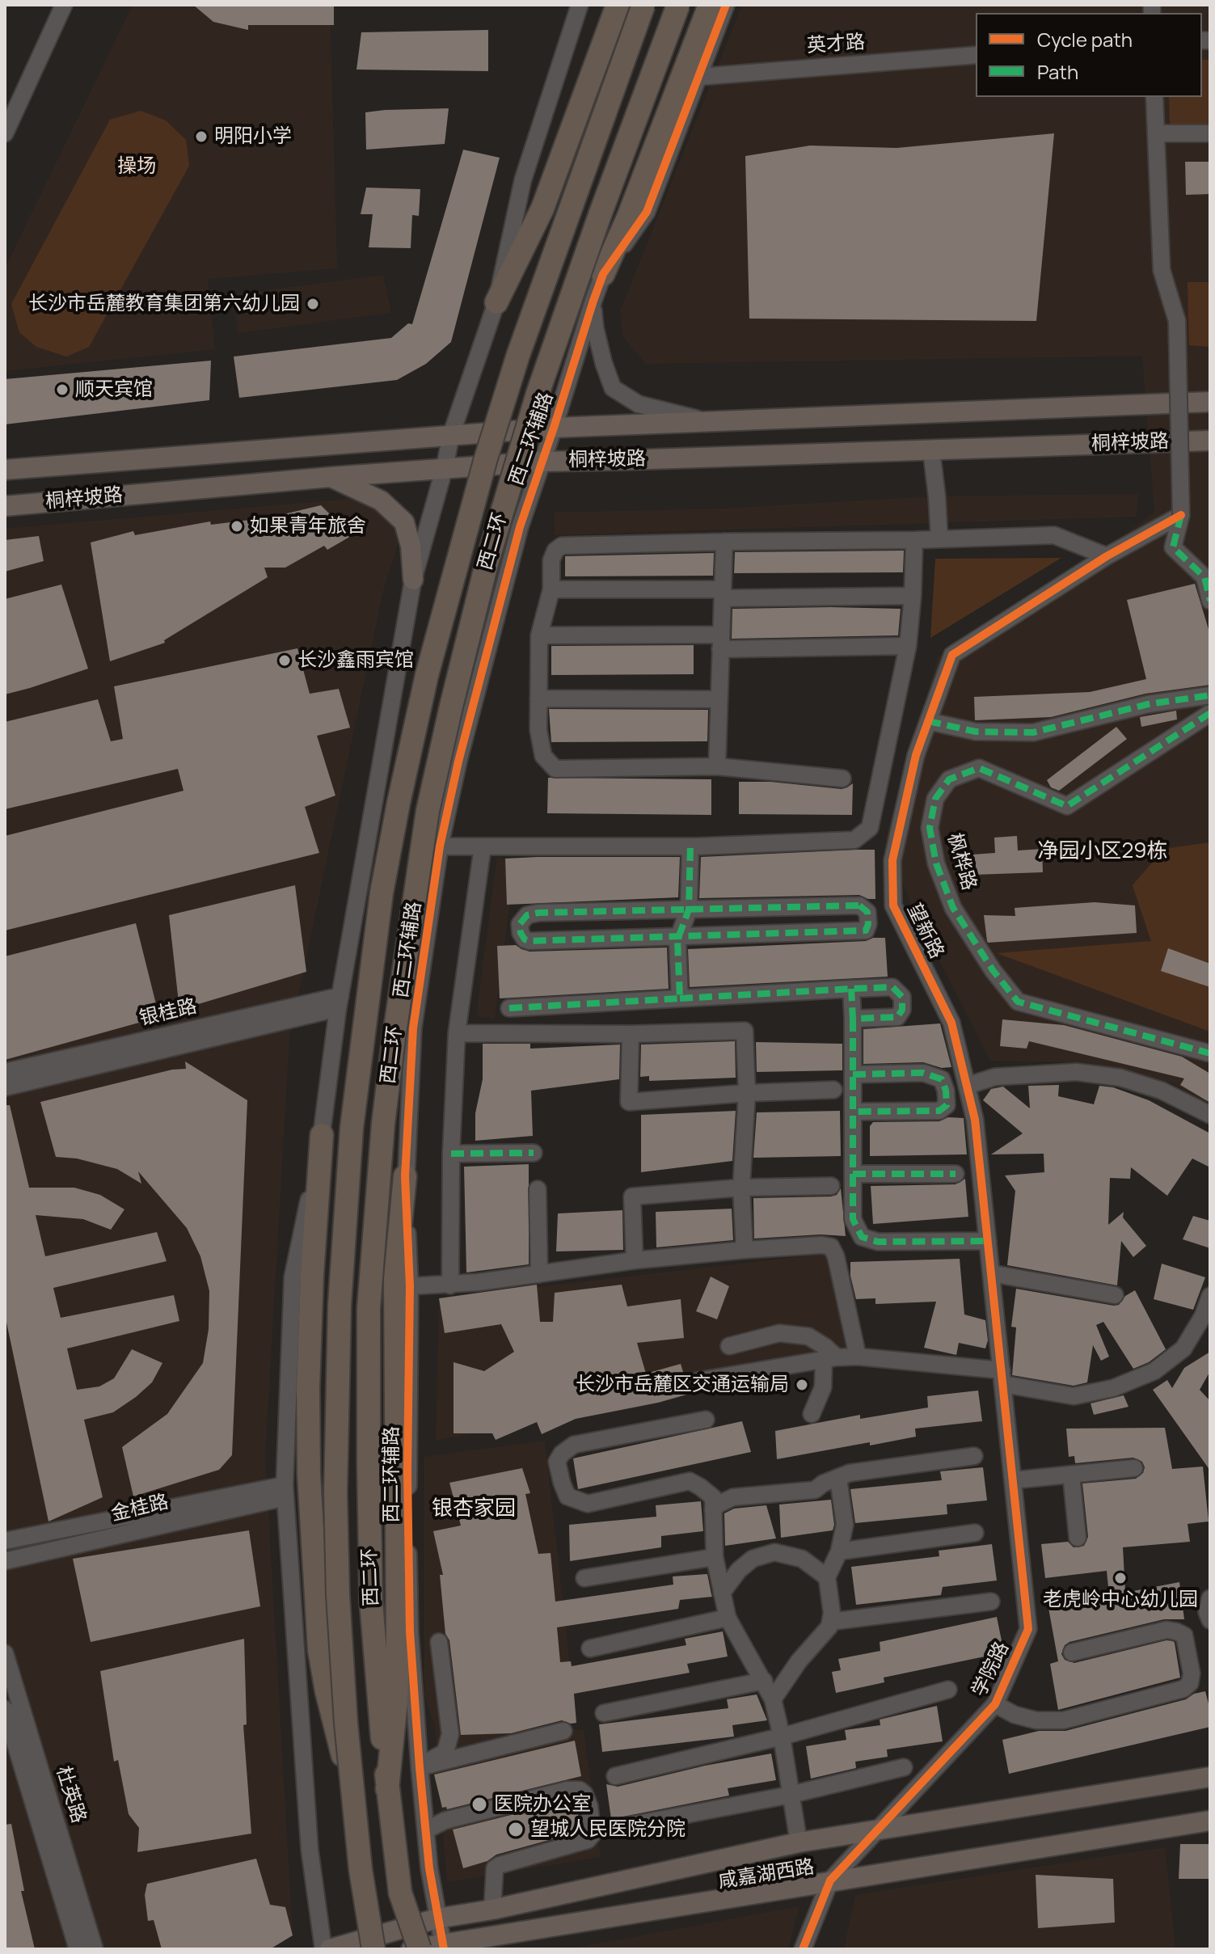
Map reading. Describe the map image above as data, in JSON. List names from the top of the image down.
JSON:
{
  "streets": {
    "highway": ["西二环"],
    "main road": ["桐梓坡路", "咸嘉湖西路"],
    "street": [
      "英才路",
      "西二环辅路",
      "枫桦路",
      "望新路",
      "银桂路",
      "金桂路",
      "学院路",
      "杜英路"
    ]
  },
  "crossings": [
    ["英才路", "西二环辅路"],
    ["西二环辅路", "桐梓坡路"],
    ["西二环辅路", "咸嘉湖西路"],
    ["望新路", "学院路"],
    ["学院路", "咸嘉湖西路"]
  ],
  "districts": ["净园小区29栋", "银杏家园"],
  "parks": ["操场"],
  "places": [
    "明阳小学",
    "长沙市岳麓教育集团第六幼儿园",
    "顺天宾馆",
    "如果青年旅舍",
    "长沙鑫雨宾馆",
    "长沙市岳麓区交通运输局",
    "老虎岭中心幼儿园",
    "医院办公室",
    "望城人民医院分院"
  ],
  "legend": ["Cycle path", "Path"]
}
